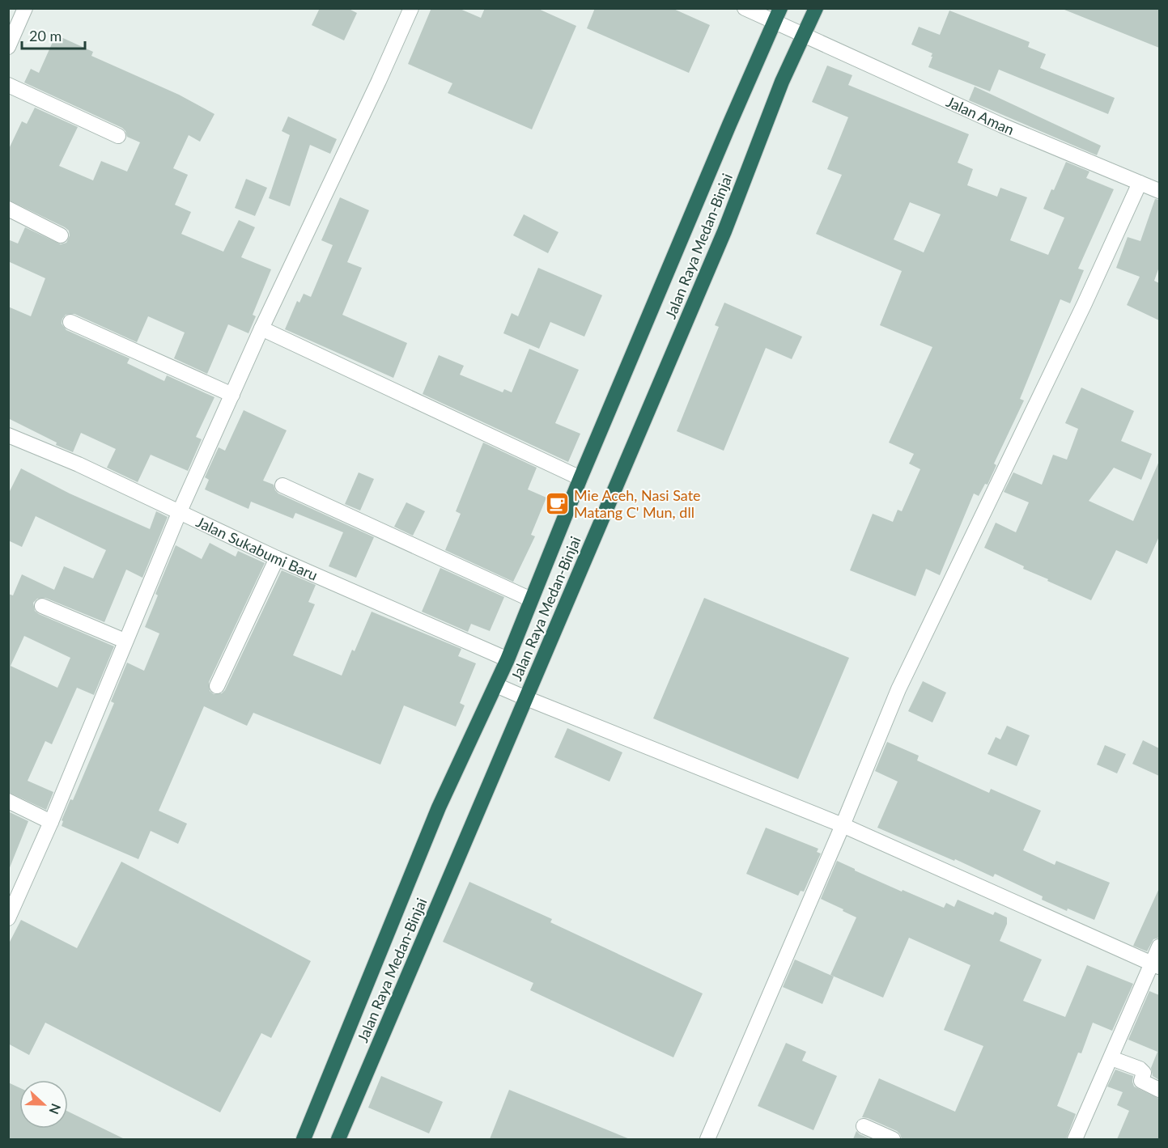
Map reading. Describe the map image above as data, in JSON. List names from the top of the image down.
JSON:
{
  "streets": {
    "highway": ["Jalan Raya Medan-Binjai"],
    "street": ["Jalan Aman", "Jalan Sukabumi Baru"]
  },
  "crossings": [
    ["Jalan Aman", "Jalan Raya Medan-Binjai"],
    ["Jalan Raya Medan-Binjai", "Jalan Sukabumi Baru"]
  ],
  "places": {
    "cafe": ["Mie Aceh, Nasi Sate Matang C' Mun, dll"]
  },
  "scale_bar": "20 m",
  "north": "right"
}
